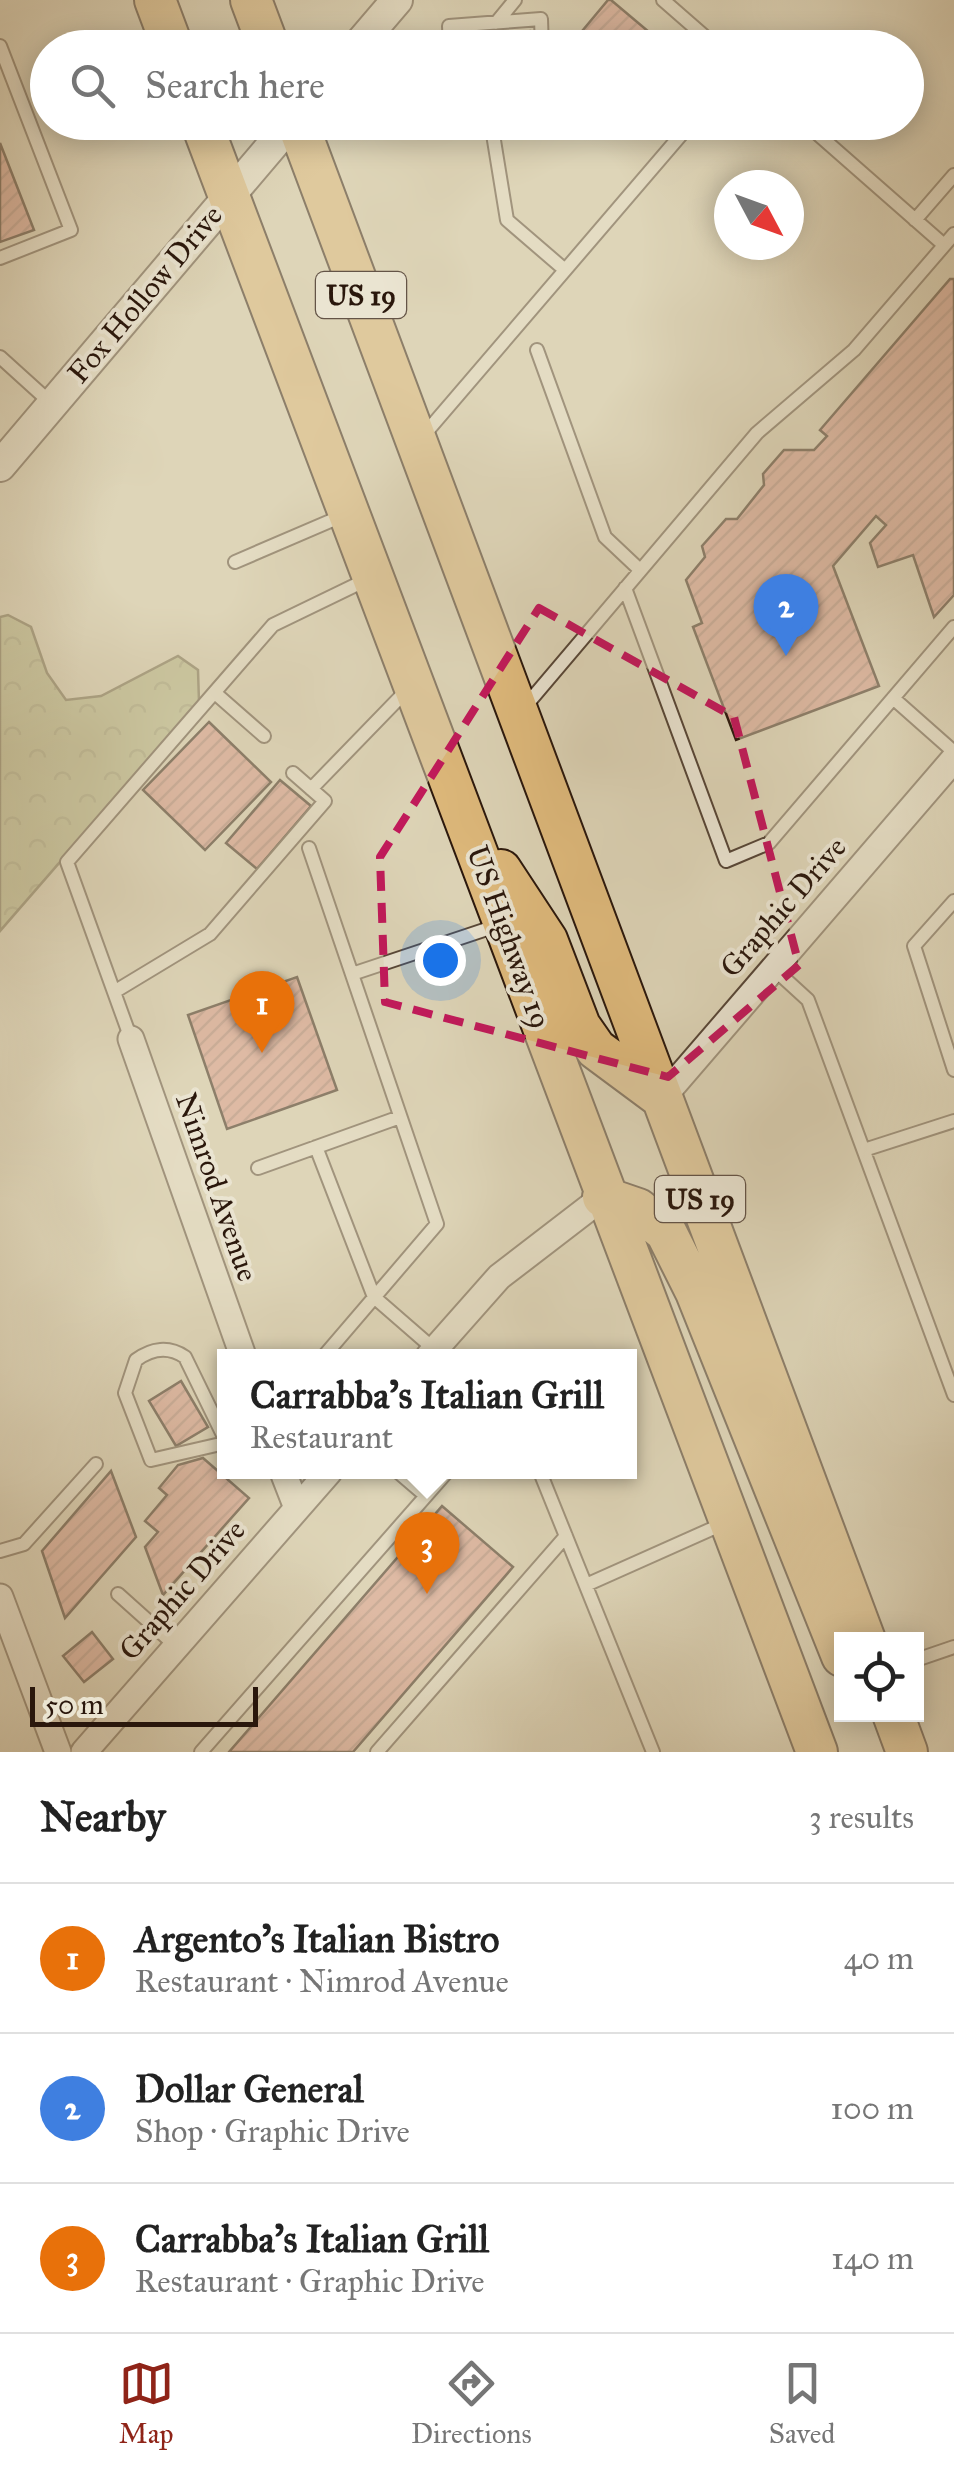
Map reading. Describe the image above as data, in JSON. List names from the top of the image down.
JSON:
{
  "streets": {
    "highway": ["US 19", "US Highway 19"],
    "street": ["Fox Hollow Drive", "Graphic Drive", "Nimrod Avenue"]
  },
  "crossings": [
    ["Fox Hollow Drive", "US Highway 19"],
    ["US 19", "Graphic Drive"]
  ],
  "scale_bar": "50 m",
  "north": "bottom right",
  "page": {
    "search": "Search here",
    "pins": ["2", "1", "3"],
    "popup": ["Carrabba's Italian Grill", "Restaurant"],
    "scale": "50 m",
    "heading": ["Nearby", "3 results"],
    "list": [
      {
        "mark": "1",
        "name": "Argento's Italian Bistro",
        "note": "Restaurant · Nimrod Avenue",
        "value": "40 m"
      },
      {
        "mark": "2",
        "name": "Dollar General",
        "note": "Shop · Graphic Drive",
        "value": "100 m"
      },
      {
        "mark": "3",
        "name": "Carrabba's Italian Grill",
        "note": "Restaurant · Graphic Drive",
        "value": "140 m"
      }
    ],
    "nav": ["Map", "Directions", "Saved"]
  }
}
